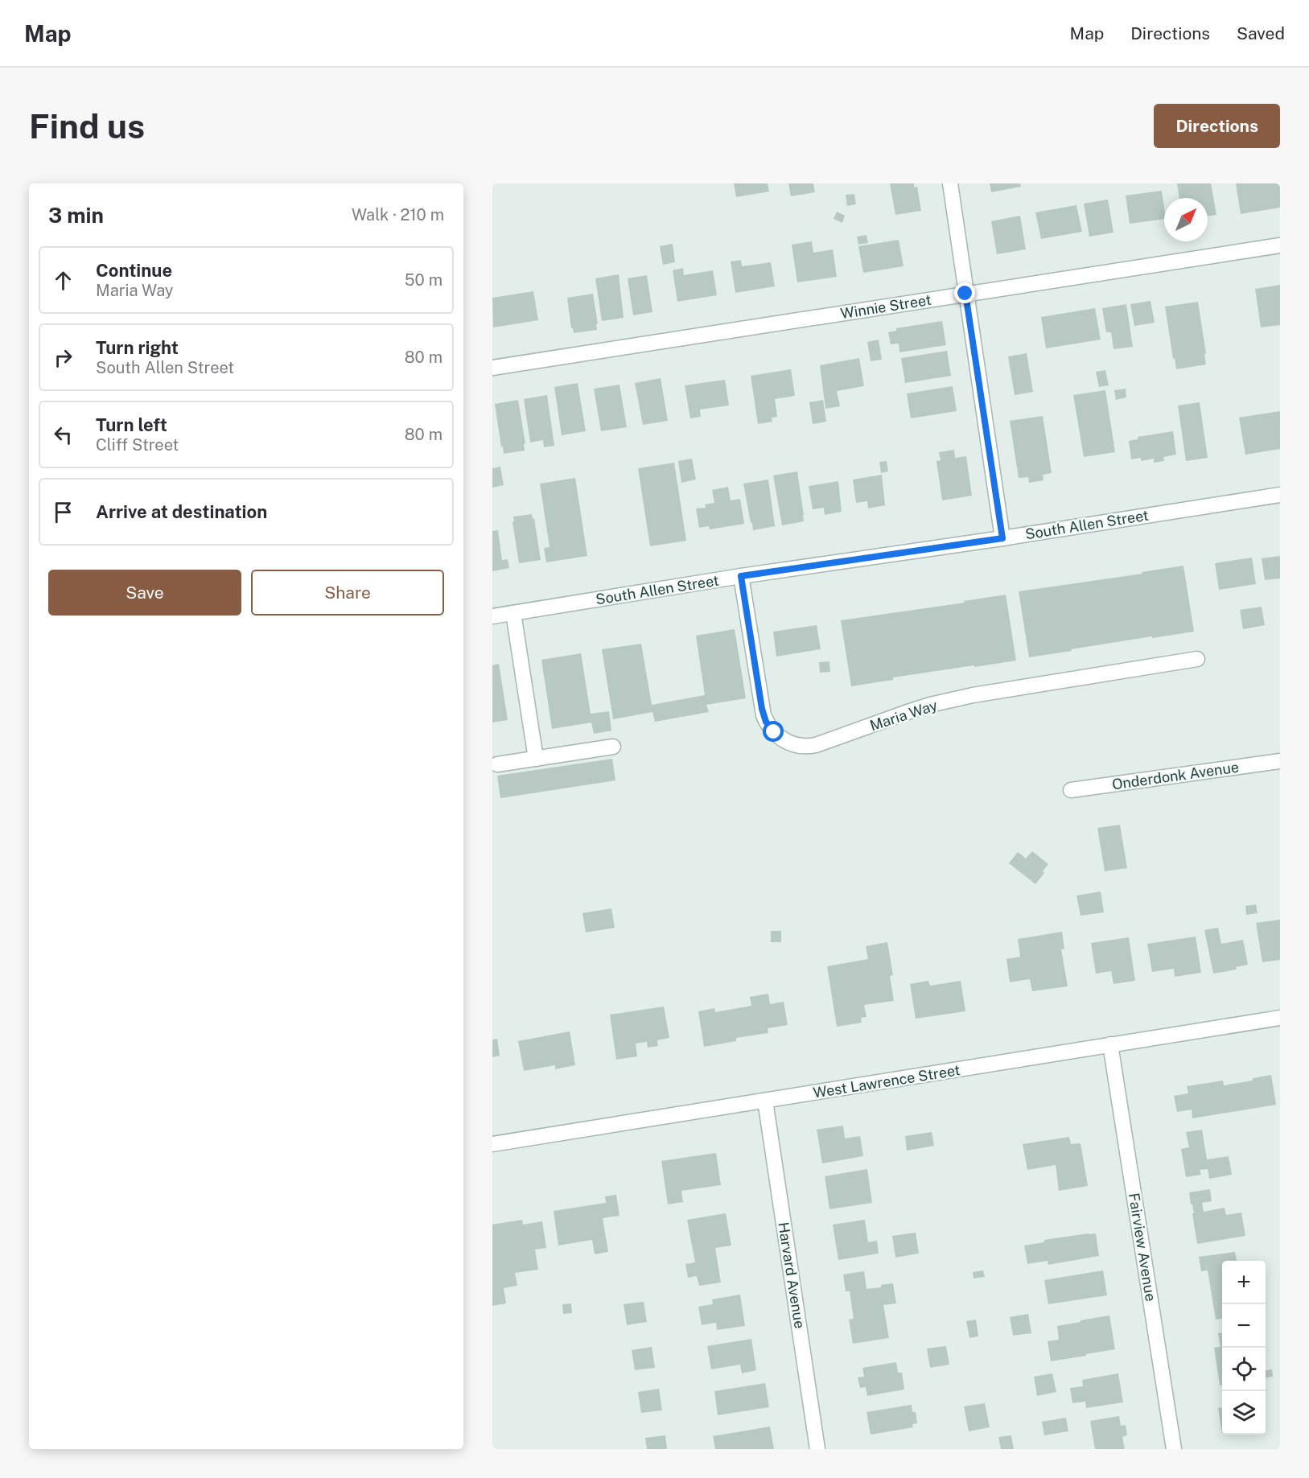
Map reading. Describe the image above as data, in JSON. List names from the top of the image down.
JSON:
{
  "streets": {
    "street": [
      "Winnie Street",
      "South Allen Street",
      "Maria Way",
      "Onderdonk Avenue",
      "West Lawrence Street",
      "Fairview Avenue",
      "Harvard Avenue"
    ]
  },
  "crossings": [
    ["South Allen Street", "Maria Way"],
    ["West Lawrence Street", "Fairview Avenue"],
    ["West Lawrence Street", "Harvard Avenue"]
  ],
  "north": "top right",
  "page": {
    "header": "Map",
    "nav": ["Map", "Directions", "Saved"],
    "buttons": [
      "Directions",
      ["Save", "Share"]
    ],
    "title": "Find us",
    "heading": ["3 min", "Walk · 210 m"],
    "list": [
      ["Continue", "Maria Way", "50 m"],
      ["Turn right", "South Allen Street", "80 m"],
      ["Turn left", "Cliff Street", "80 m"],
      "Arrive at destination"
    ],
    "map_buttons": ["+", "−"]
  }
}
